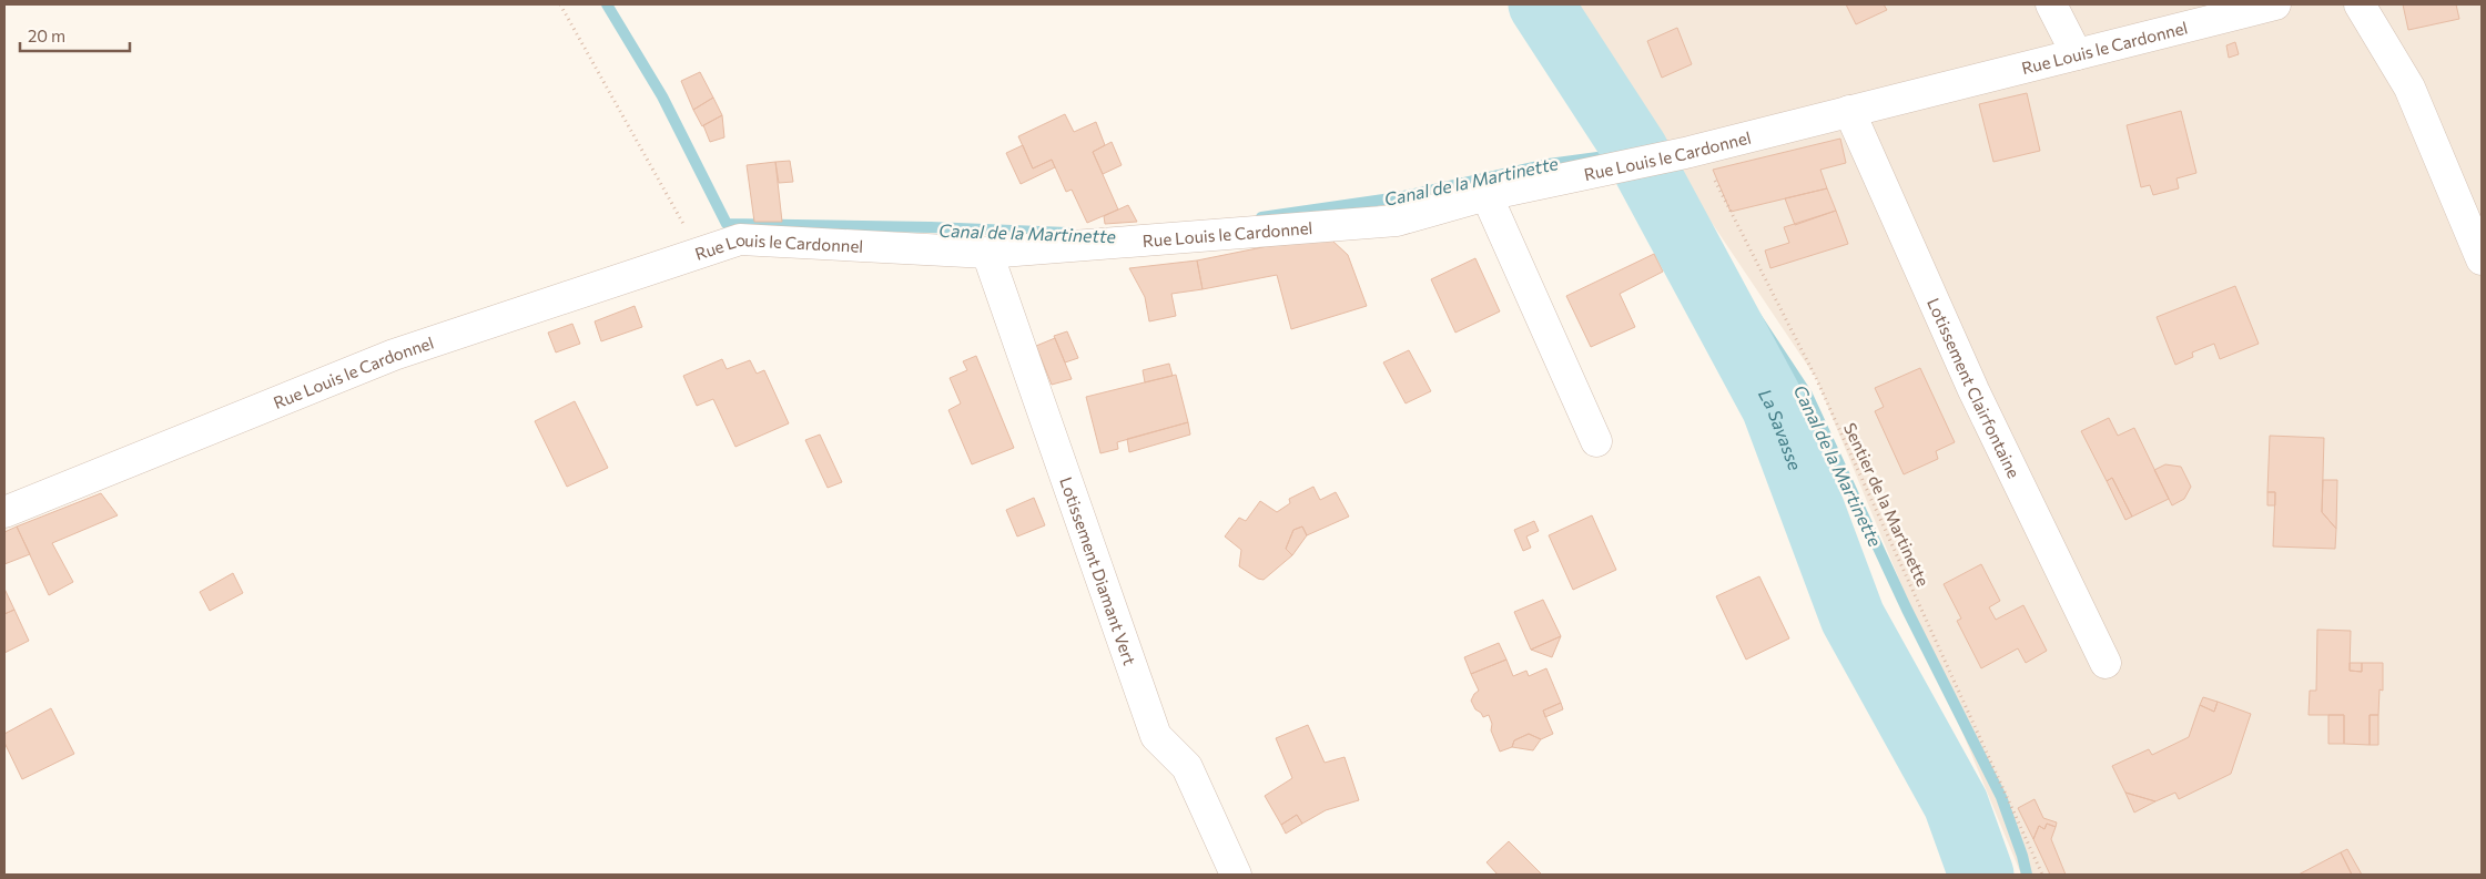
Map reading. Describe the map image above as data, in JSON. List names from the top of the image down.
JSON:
{
  "streets": {
    "street": ["Rue Louis le Cardonnel", "Lotissement Clairfontaine", "Lotissement Diamant Vert"],
    "path": ["Sentier de la Martinette"]
  },
  "crossings": [
    ["Rue Louis le Cardonnel", "Lotissement Clairfontaine"],
    ["Rue Louis le Cardonnel", "Sentier de la Martinette"],
    ["Rue Louis le Cardonnel", "Lotissement Diamant Vert"]
  ],
  "water": ["Canal de la Martinette", "La Savasse"],
  "scale_bar": "20 m"
}
